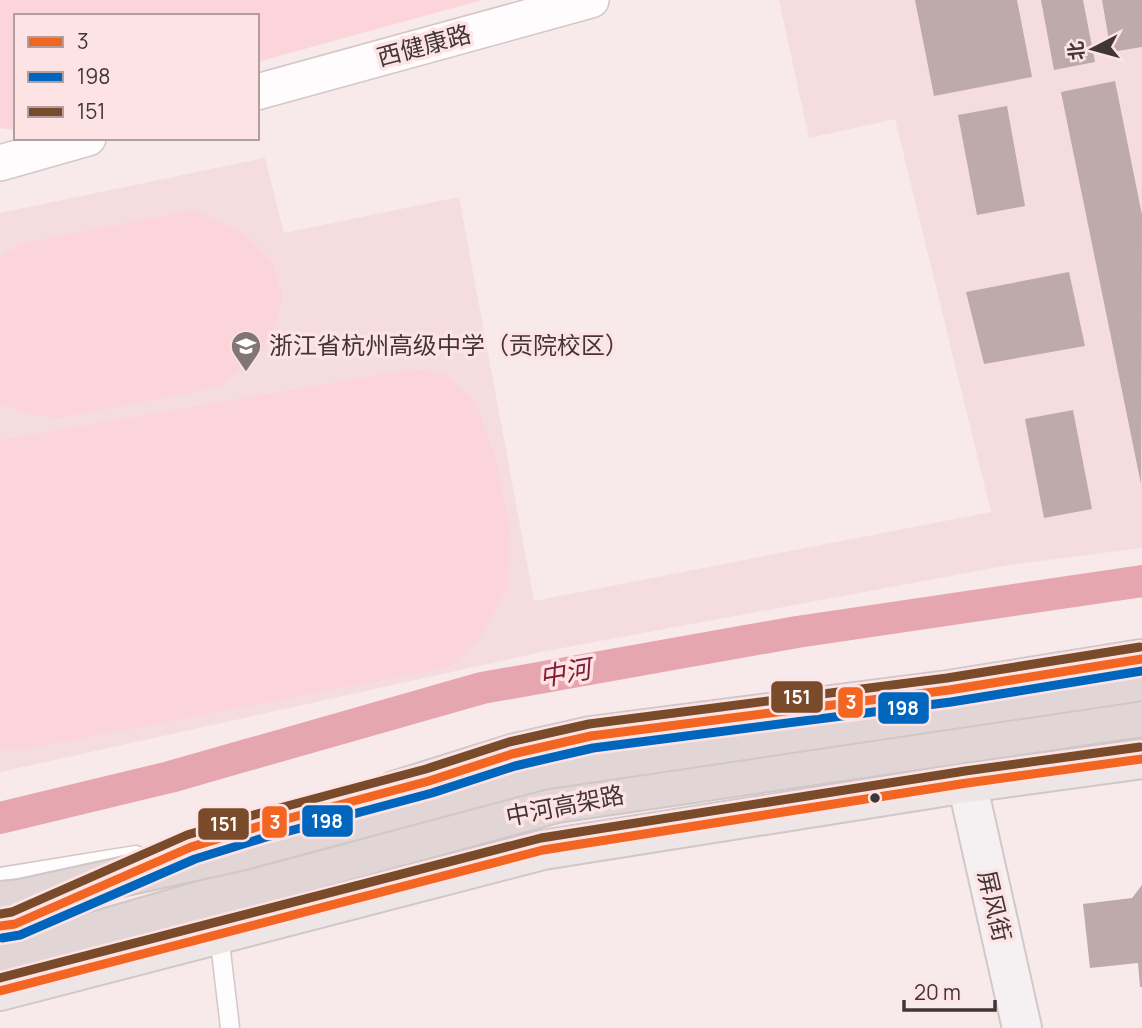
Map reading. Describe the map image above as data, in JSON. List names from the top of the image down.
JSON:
{
  "streets": {
    "highway": ["中河高架路"],
    "street": ["西健康路", "屏风街"]
  },
  "water": ["中河"],
  "places": {
    "school or university": ["浙江省杭州高级中学（贡院校区）"]
  },
  "lines": ["transit line 151", "transit line 3", "transit line 198"],
  "legend": ["3", "198", "151"],
  "scale_bar": "20 m",
  "north": "left"
}
